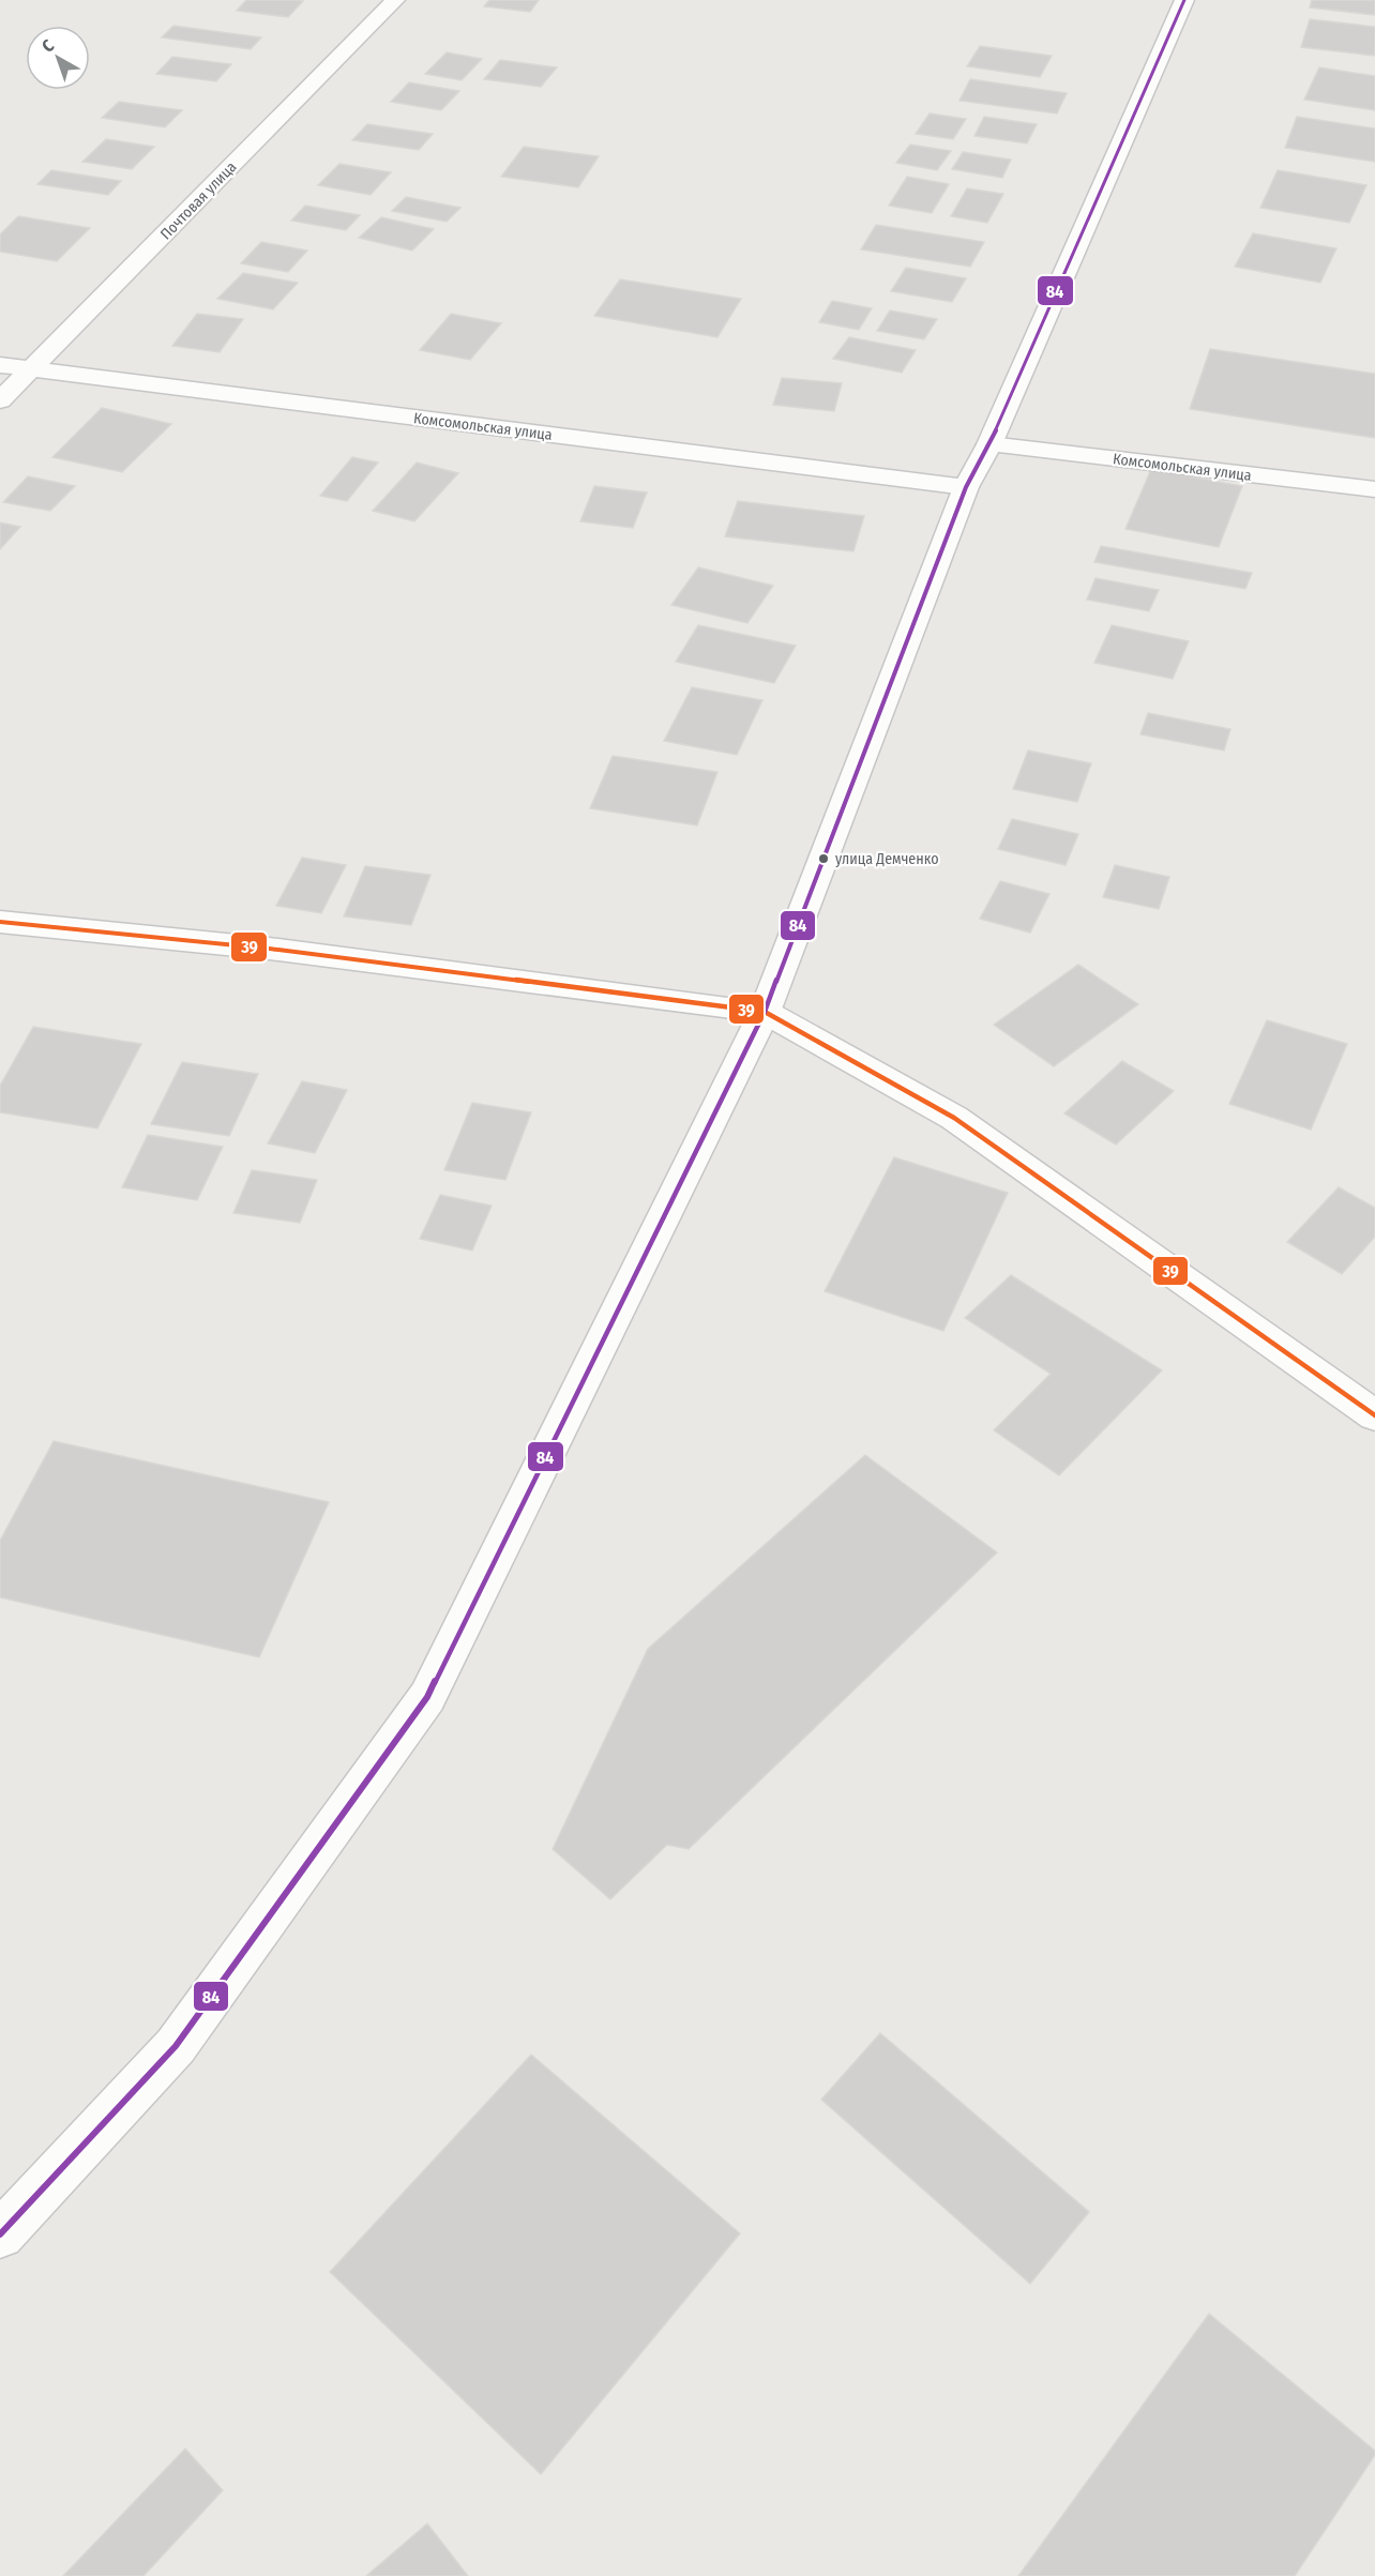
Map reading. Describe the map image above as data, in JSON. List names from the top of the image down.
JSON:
{
  "streets": {
    "street": ["Почтовая улица", "Комсомольская улица"]
  },
  "crossings": [
    ["Почтовая улица", "Комсомольская улица"]
  ],
  "places": ["улица Демченко"],
  "lines": ["transit line 84", "transit line 39"],
  "north": "top left"
}
